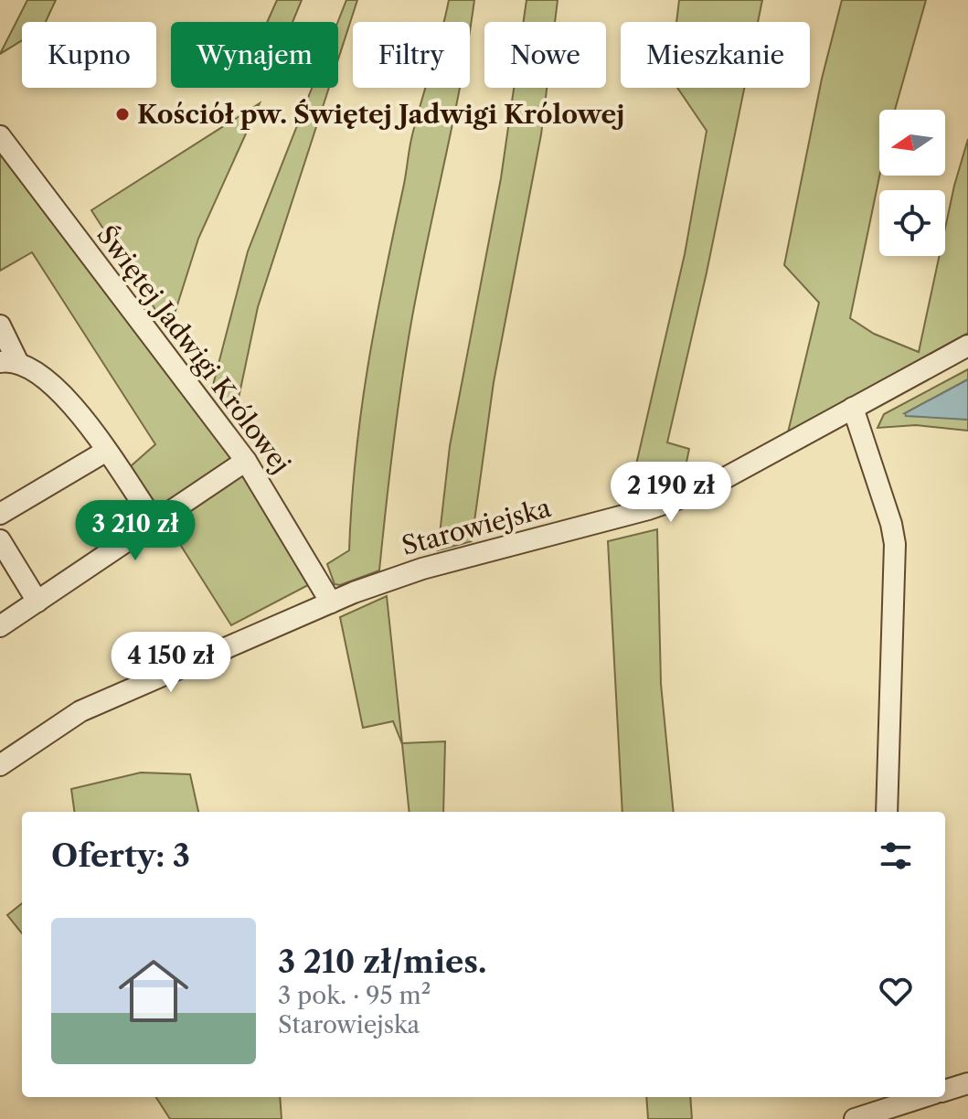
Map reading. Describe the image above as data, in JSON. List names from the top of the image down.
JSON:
{
  "streets": {
    "street": ["Świętej Jadwigi Królowej", "Starowiejska"]
  },
  "crossings": [
    ["Świętej Jadwigi Królowej", "Starowiejska"]
  ],
  "places": ["Kościół pw. Świętej Jadwigi Królowej"],
  "north": "left",
  "page": {
    "chip": [
      "Kupno",
      "Wynajem",
      "Filtry",
      "Nowe",
      "Mieszkanie"
    ],
    "price": ["2 190 zł", "3 210 zł", "4 150 zł"],
    "heading": "Oferty: 3",
    "list": [
      {
        "name": "3 210 zł/mies.",
        "note": "3 pok. · 95 m² · Starowiejska"
      }
    ]
  }
}
